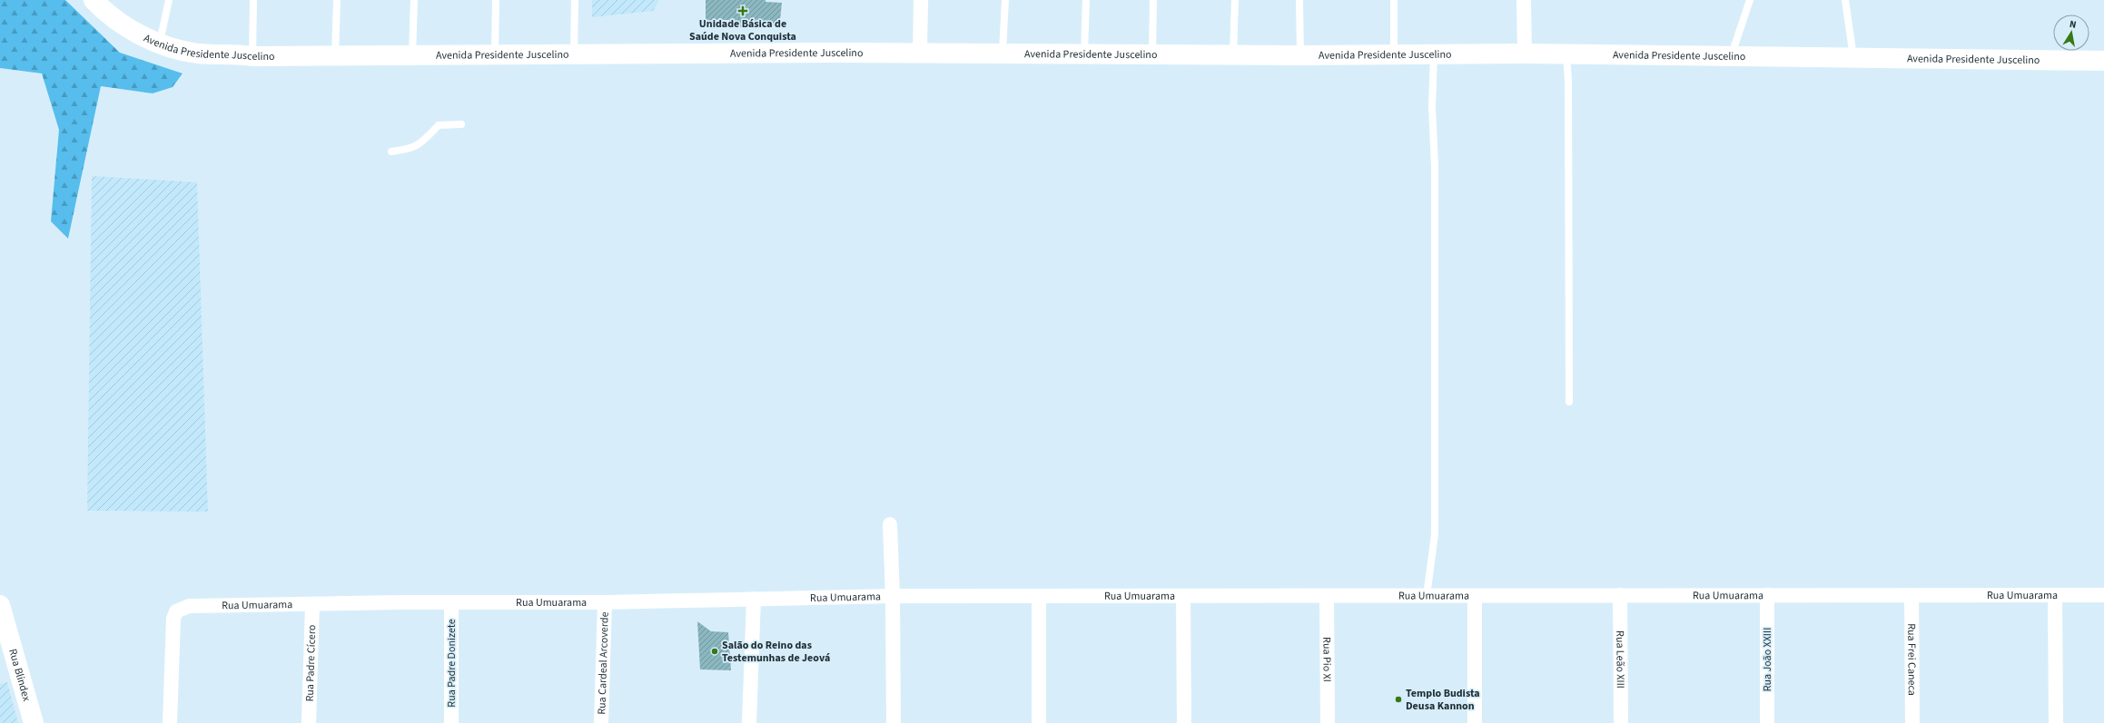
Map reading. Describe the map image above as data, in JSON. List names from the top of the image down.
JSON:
{
  "streets": {
    "street": [
      "Avenida Presidente Juscelino",
      "Rua Umuarama",
      "Rua Pio XI",
      "Rua Leão XIII",
      "Rua João XXIII",
      "Rua Frei Caneca",
      "Rua Padre Cícero",
      "Rua Padre Donizete",
      "Rua Cardeal Arcoverde",
      "Rua Blindex"
    ]
  },
  "crossings": [
    ["Rua Umuarama", "Rua Pio XI"],
    ["Rua Umuarama", "Rua Leão XIII"],
    ["Rua Umuarama", "Rua João XXIII"],
    ["Rua Umuarama", "Rua Frei Caneca"],
    ["Rua Umuarama", "Rua Padre Cícero"],
    ["Rua Umuarama", "Rua Padre Donizete"],
    ["Rua Umuarama", "Rua Cardeal Arcoverde"]
  ],
  "places": {
    "health": ["Unidade Básica de Saúde Nova Conquista"],
    "other": ["Salão do Reino das Testemunhas de Jeová", "Templo Budista Deusa Kannon"]
  },
  "north": "top"
}
